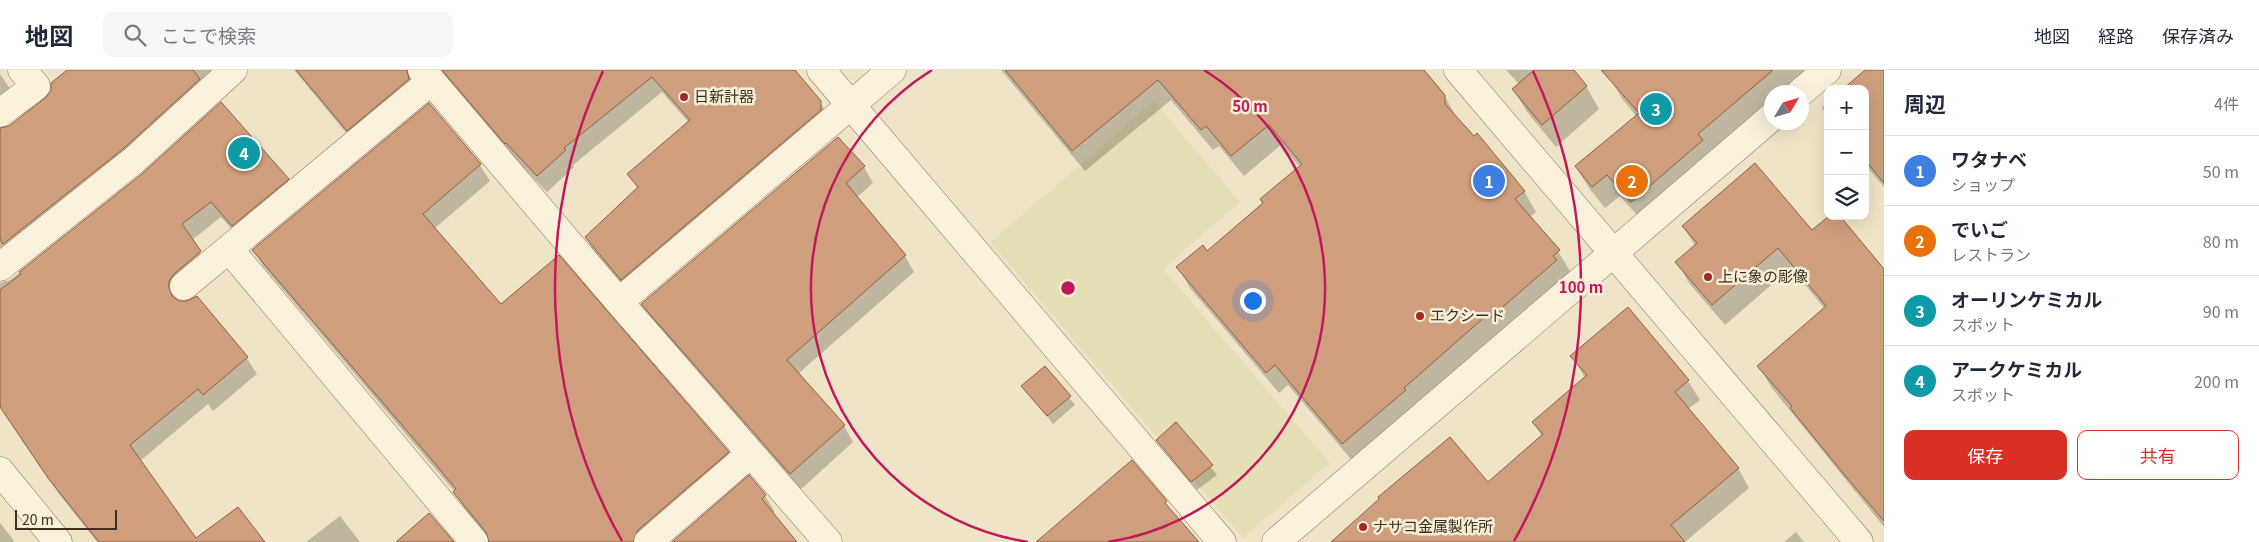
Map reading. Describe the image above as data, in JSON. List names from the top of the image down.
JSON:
{
  "places": [
    "日新計器",
    "上に象の彫像",
    "エクシード",
    "ナサコ金属製作所"
  ],
  "scale_bar": "20 m",
  "north": "top right",
  "page": {
    "header": "地図",
    "search": "ここで検索",
    "nav": ["地図", "経路", "保存済み"],
    "heading": ["周辺", "4件"],
    "map_buttons": ["+", "−"],
    "pins": [
      "3",
      "4",
      "1",
      "2"
    ],
    "list": [
      {
        "mark": "1",
        "name": "ワタナベ",
        "note": "ショップ",
        "value": "50 m"
      },
      {
        "mark": "2",
        "name": "でいご",
        "note": "レストラン",
        "value": "80 m"
      },
      {
        "mark": "3",
        "name": "オーリンケミカル",
        "note": "スポット",
        "value": "90 m"
      },
      {
        "mark": "4",
        "name": "アークケミカル",
        "note": "スポット",
        "value": "200 m"
      }
    ],
    "buttons": ["保存", "共有"],
    "scale": "20 m"
  },
  "rings": ["50 m", "100 m"]
}
